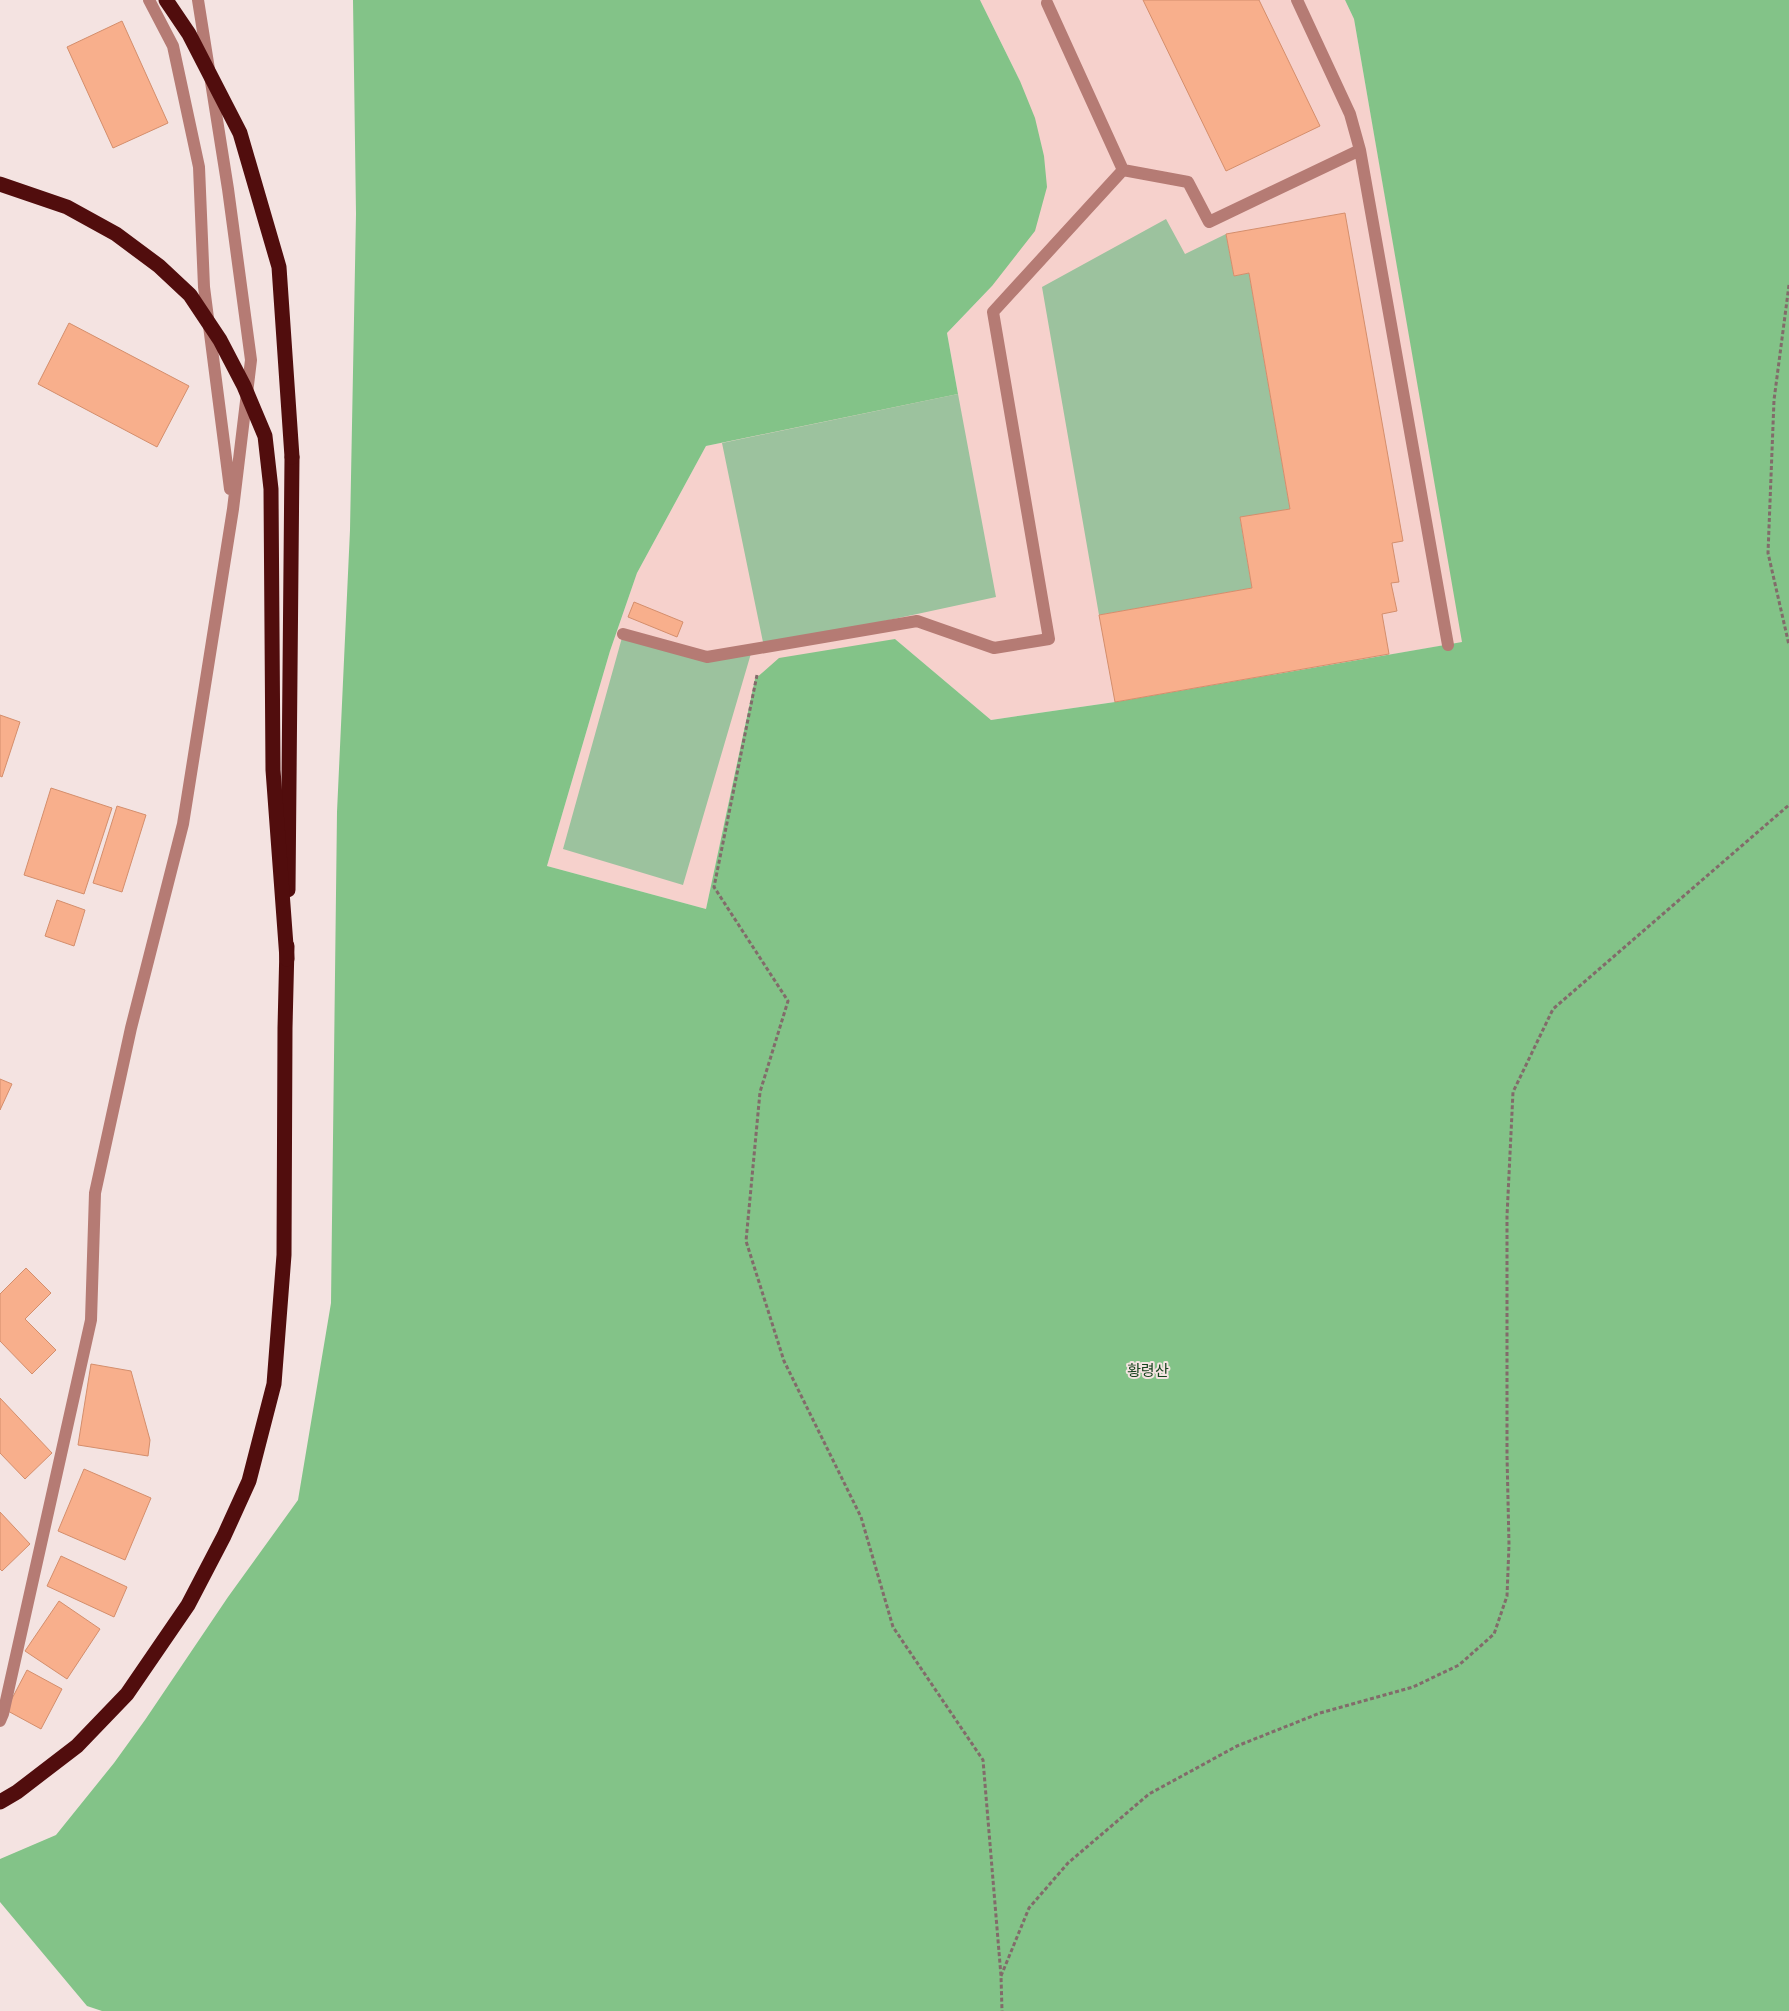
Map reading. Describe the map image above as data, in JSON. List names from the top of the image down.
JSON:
{
  "parks": ["황령산"]
}
